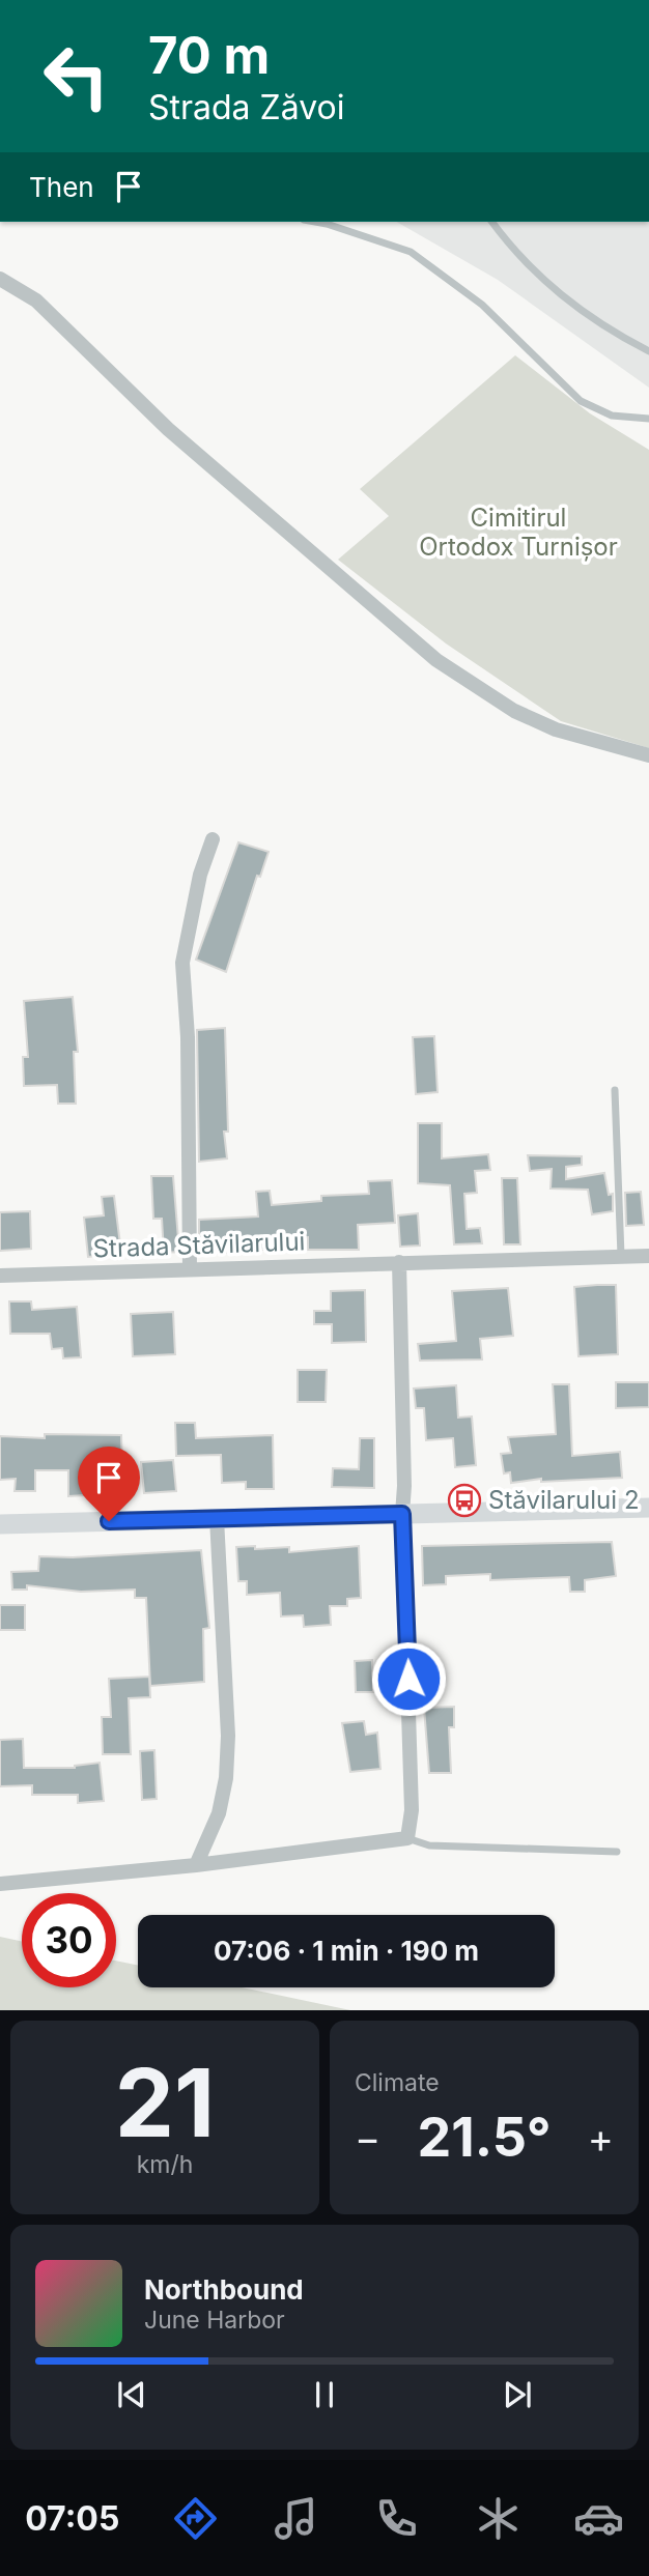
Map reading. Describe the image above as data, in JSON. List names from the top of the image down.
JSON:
{
  "streets": {
    "street": ["Strada Stăvilarului"]
  },
  "parks": ["Cimitirul Ortodox Turnișor"],
  "places": {
    "bus stop": ["Stăvilarului 2"]
  },
  "page": {
    "turn": ["70 m", "Strada Zăvoi"],
    "then": "Then",
    "limit": "30",
    "trip": "07:06 · 1 min · 190 m",
    "tile": [
      ["21", "km/h"],
      "Climate"
    ],
    "heat": ["−", "21.5°", "+"],
    "song": ["Northbound", "June Harbor"],
    "tabs": "07:05"
  }
}
